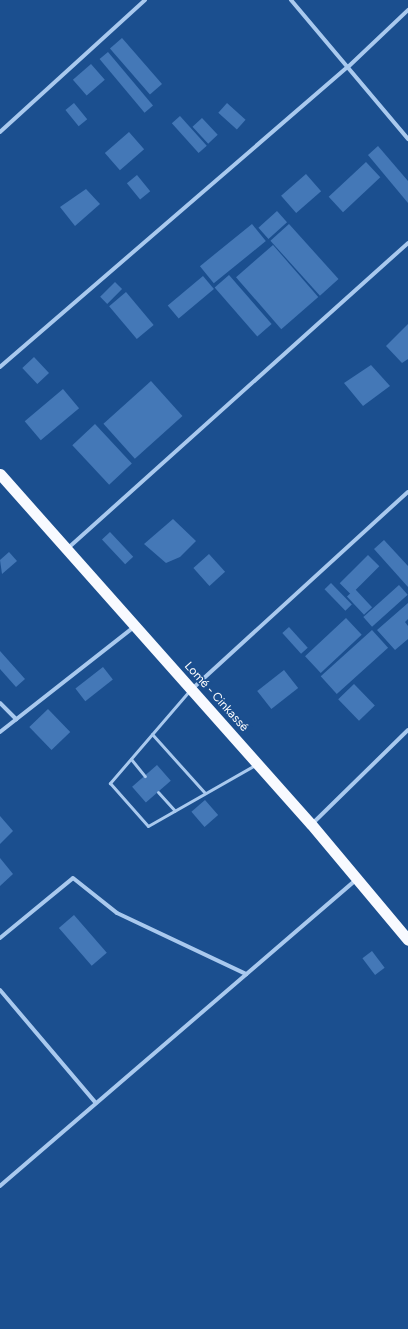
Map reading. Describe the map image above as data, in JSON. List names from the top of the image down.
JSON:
{
  "streets": {
    "highway": ["Lomé - Cinkassé"]
  }
}
